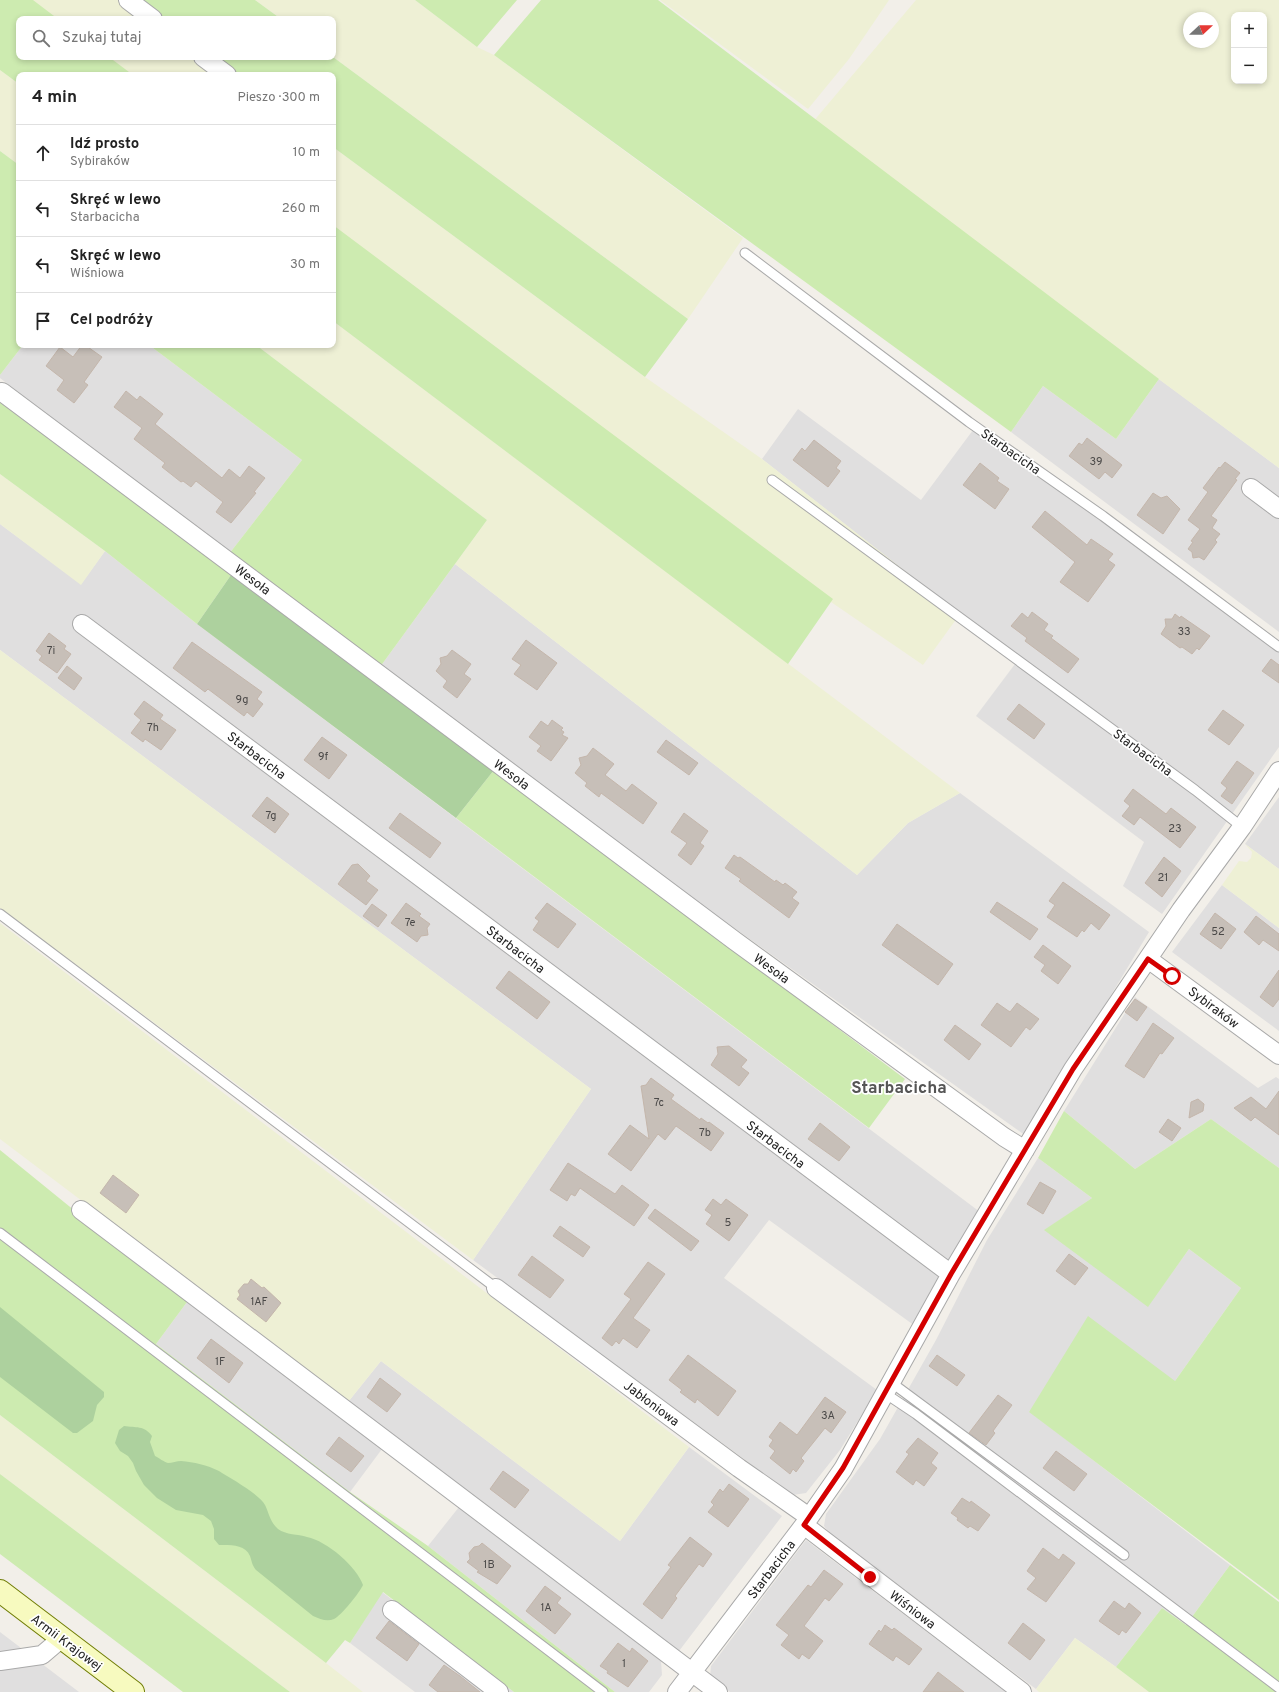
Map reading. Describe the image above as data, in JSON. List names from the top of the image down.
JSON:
{
  "streets": {
    "street": [
      "Starbacicha",
      "Wesoła",
      "Sybiraków",
      "Jabłoniowa",
      "Wiśniowa",
      "Armii Krajowej"
    ]
  },
  "crossings": [
    ["Starbacicha", "Wesoła"],
    ["Starbacicha", "Sybiraków"],
    ["Starbacicha", "Jabłoniowa"],
    ["Starbacicha", "Wiśniowa"],
    ["Jabłoniowa", "Wiśniowa"]
  ],
  "districts": ["Starbacicha"],
  "house_numbers": [
    "39",
    "33",
    "7i",
    "9g",
    "7h",
    "9f",
    "7g",
    "23",
    "21",
    "7e",
    "52",
    "7c",
    "7b",
    "5",
    "1AF",
    "1F",
    "3A",
    "1B",
    "1A",
    "1"
  ],
  "north": "right",
  "page": {
    "map_buttons": ["+", "−"],
    "search": "Szukaj tutaj",
    "heading": ["4 min", "Pieszo · 300 m"],
    "list": [
      ["Idź prosto", "Sybiraków", "10 m"],
      ["Skręć w lewo", "Starbacicha", "260 m"],
      ["Skręć w lewo", "Wiśniowa", "30 m"],
      "Cel podróży"
    ]
  }
}
